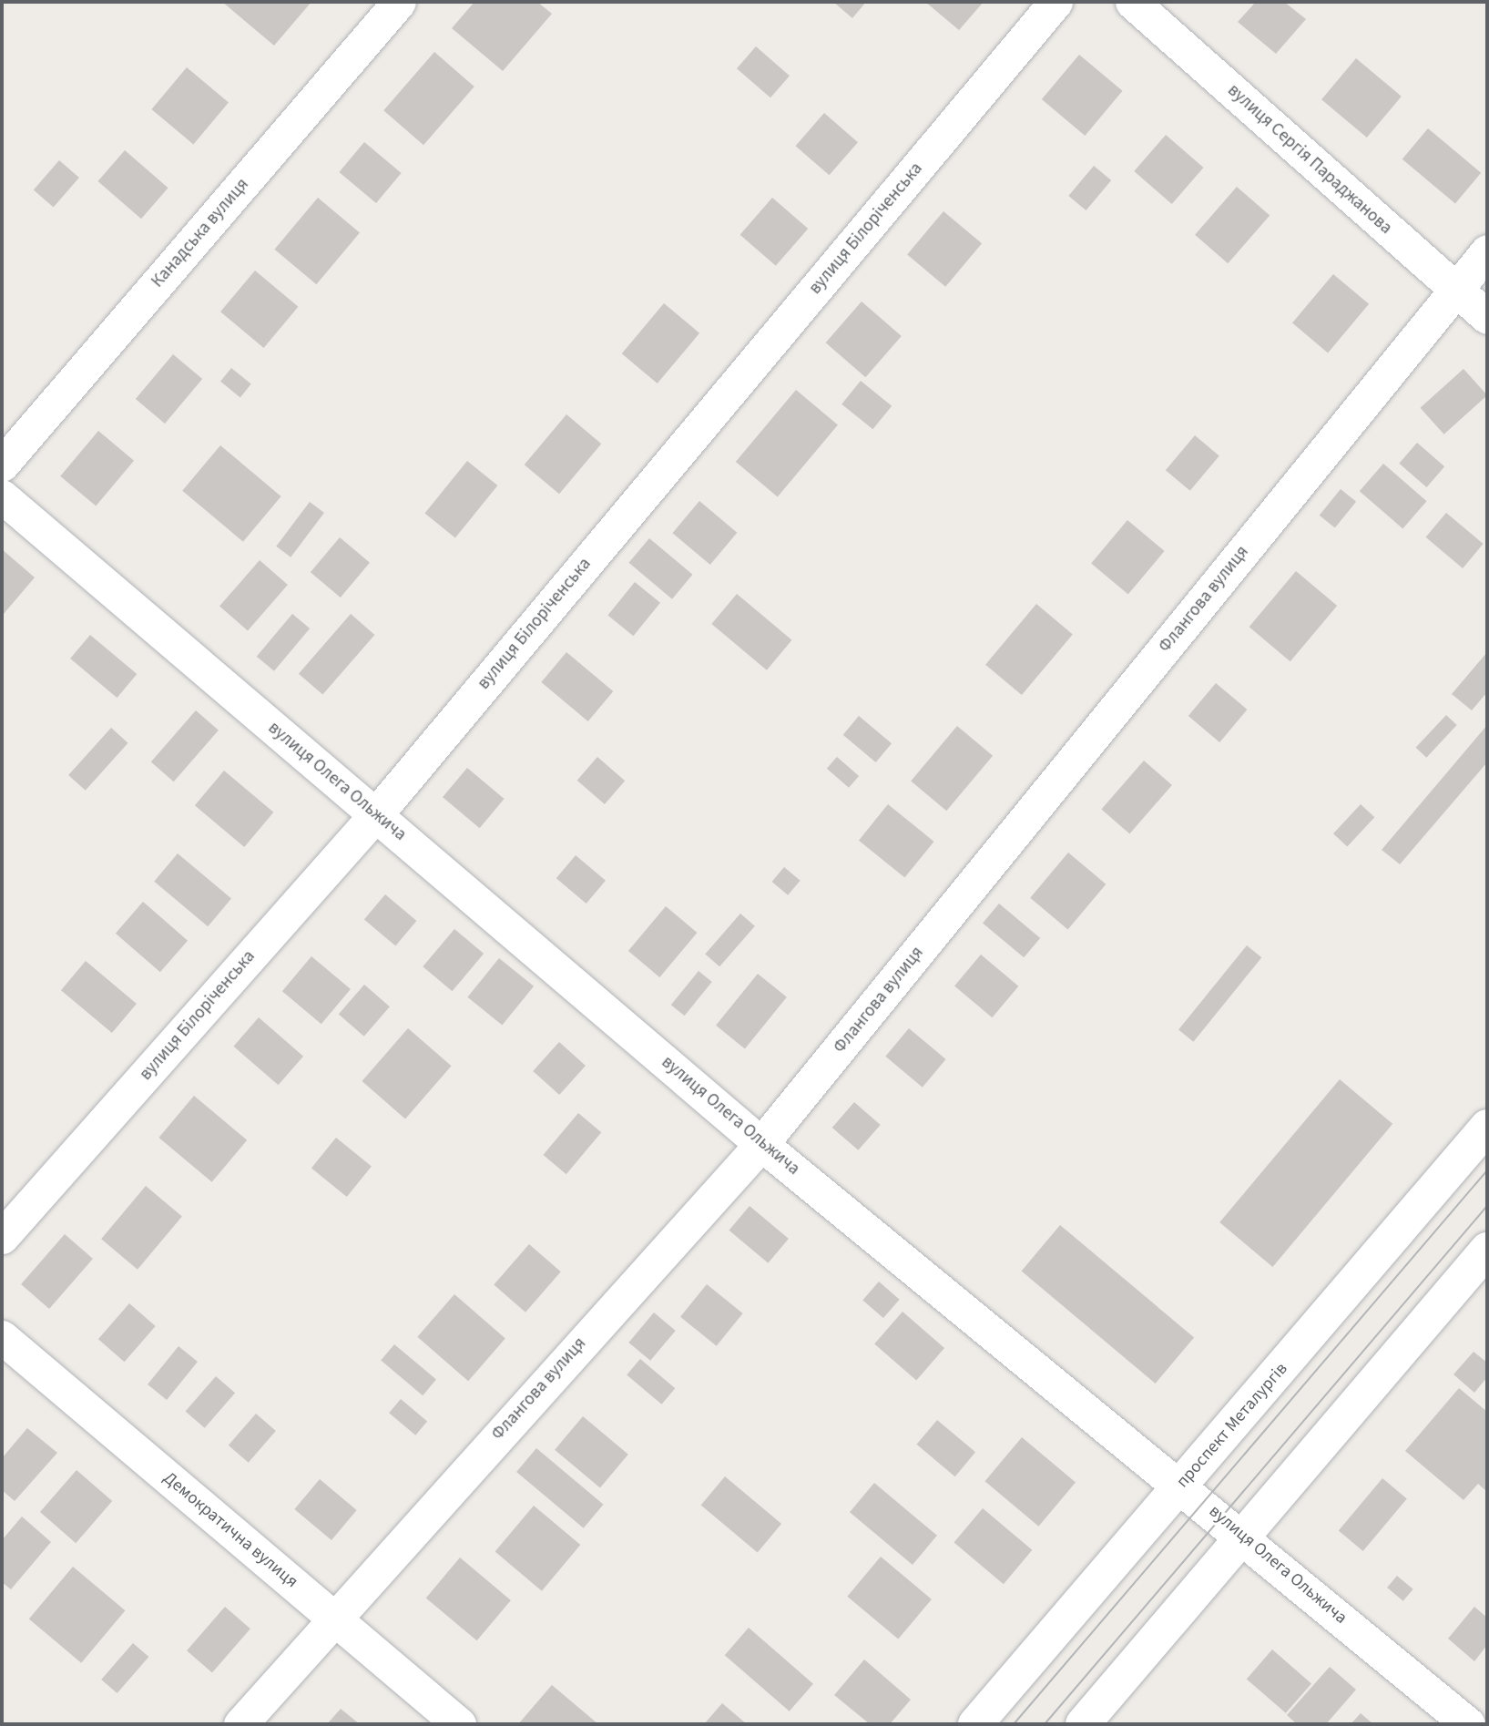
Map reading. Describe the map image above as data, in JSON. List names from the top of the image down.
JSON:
{
  "streets": {
    "main road": ["проспект Металургів"],
    "street": [
      "вулиця Сергія Параджанова",
      "вулиця Білоріченська",
      "Канадська вулиця",
      "Флангова вулиця",
      "вулиця Олега Ольжича",
      "Демократична вулиця"
    ]
  },
  "crossings": [
    ["вулиця Сергія Параджанова", "Флангова вулиця"],
    ["вулиця Білоріченська", "вулиця Олега Ольжича"],
    ["Флангова вулиця", "вулиця Олега Ольжича"],
    ["Флангова вулиця", "Демократична вулиця"],
    ["вулиця Олега Ольжича", "проспект Металургів"]
  ]
}
